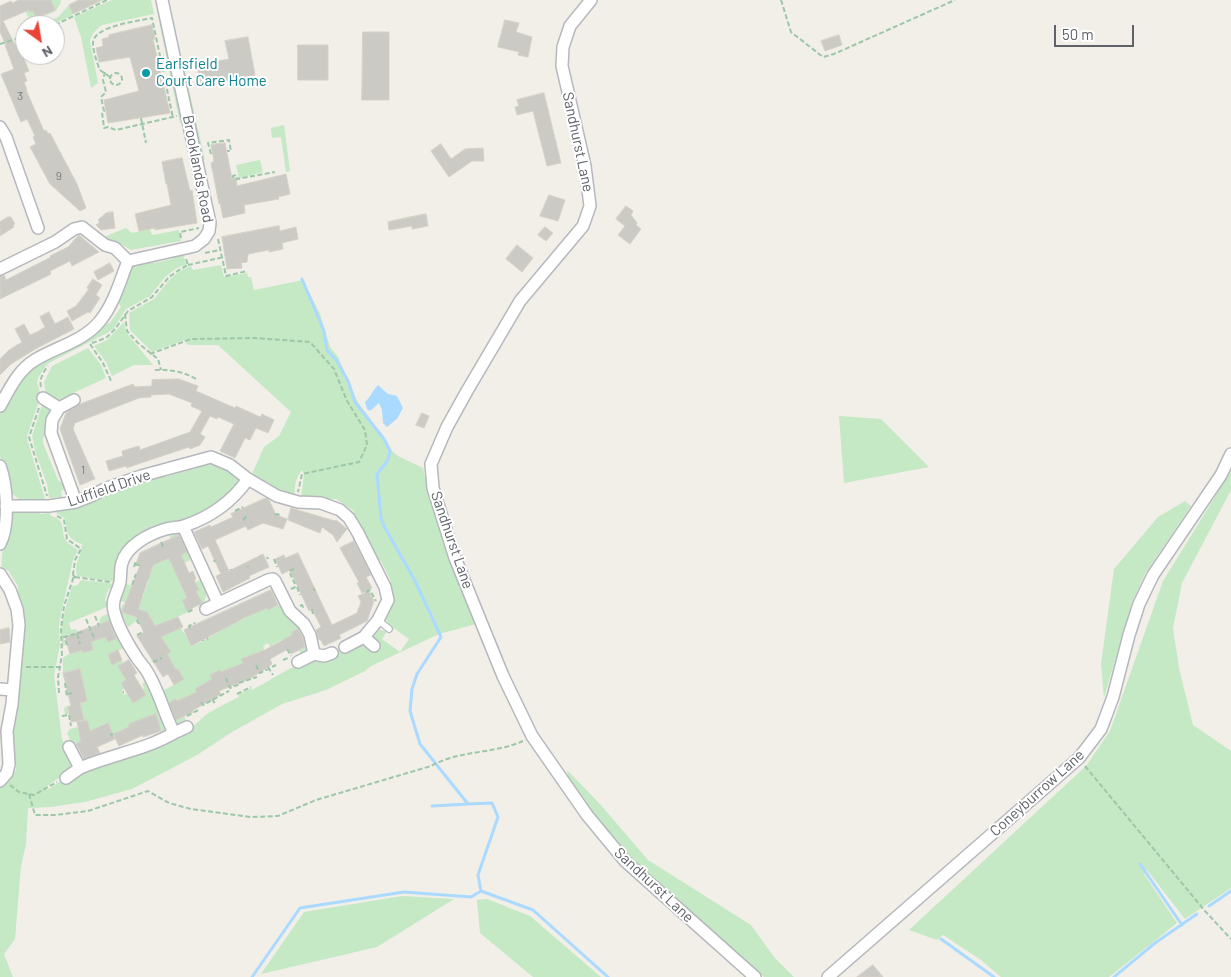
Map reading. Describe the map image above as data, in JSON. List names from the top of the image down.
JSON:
{
  "streets": {
    "street": [
      "Sandhurst Lane",
      "Brooklands Road",
      "Luffield Drive",
      "Coneyburrow Lane"
    ]
  },
  "places": ["Earlsfield Court Care Home"],
  "house_numbers": ["3", "9", "1"],
  "scale_bar": "50 m",
  "north": "bottom right"
}
